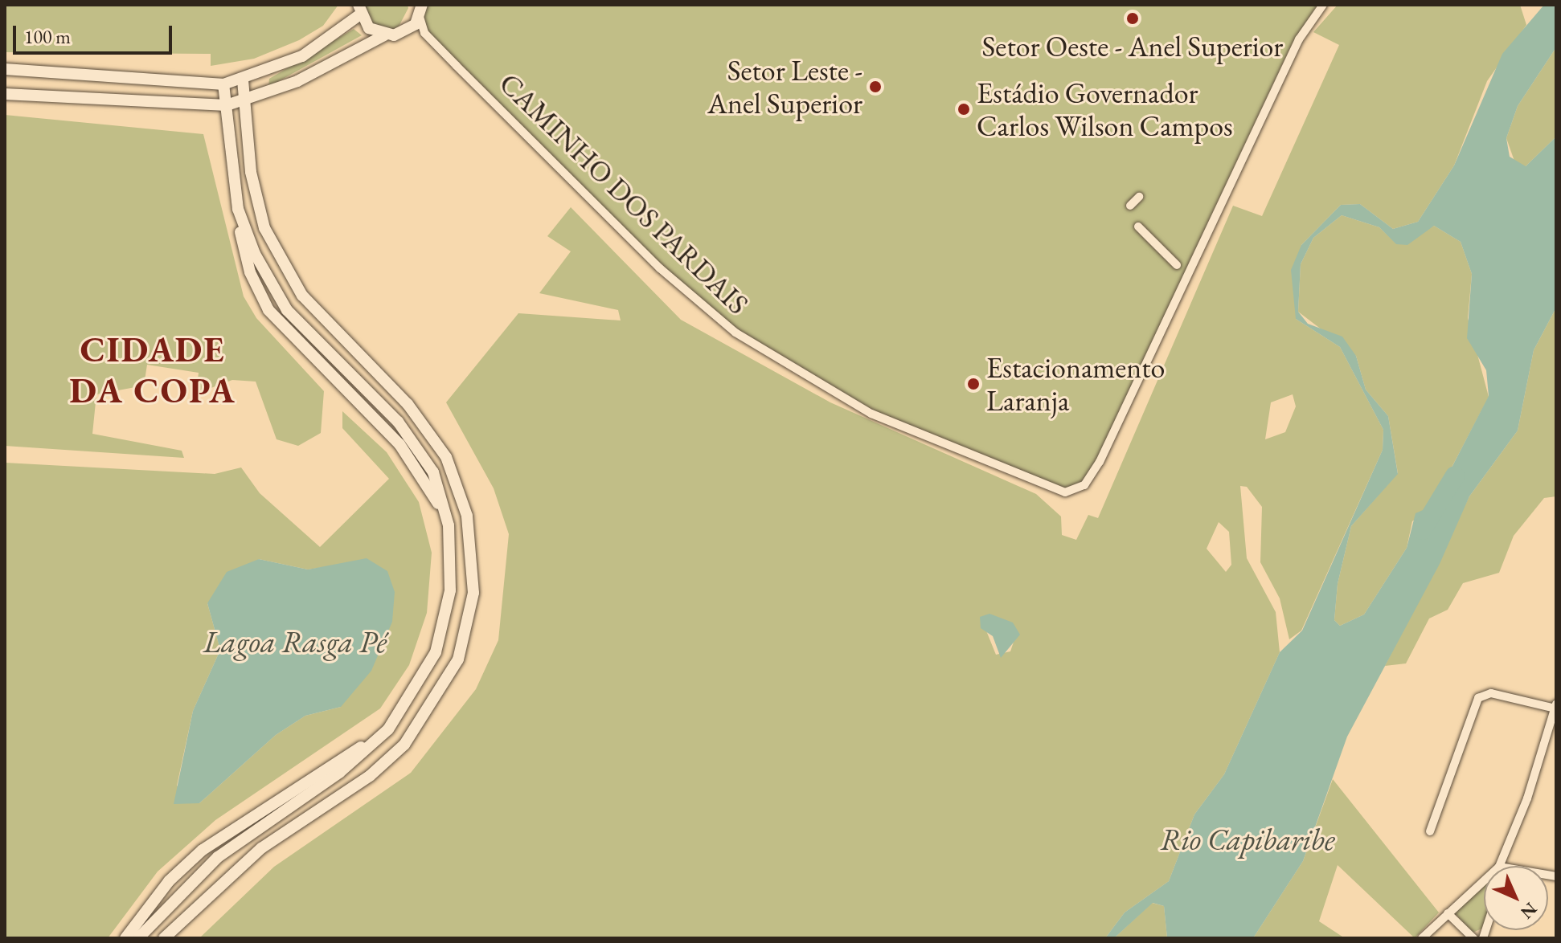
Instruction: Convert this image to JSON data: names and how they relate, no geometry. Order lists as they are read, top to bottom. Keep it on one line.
{"streets":{"street":["CAMINHO DOS PARDAIS"]},"districts":["CIDADE DA COPA"],"water":["Lagoa Rasga Pé","Rio Capibaribe"],"places":["Setor Oeste - Anel Superior","Setor Leste - Anel Superior","Estádio Governador Carlos Wilson Campos","Estacionamento Laranja"],"scale_bar":"100 m","north":"bottom right"}
